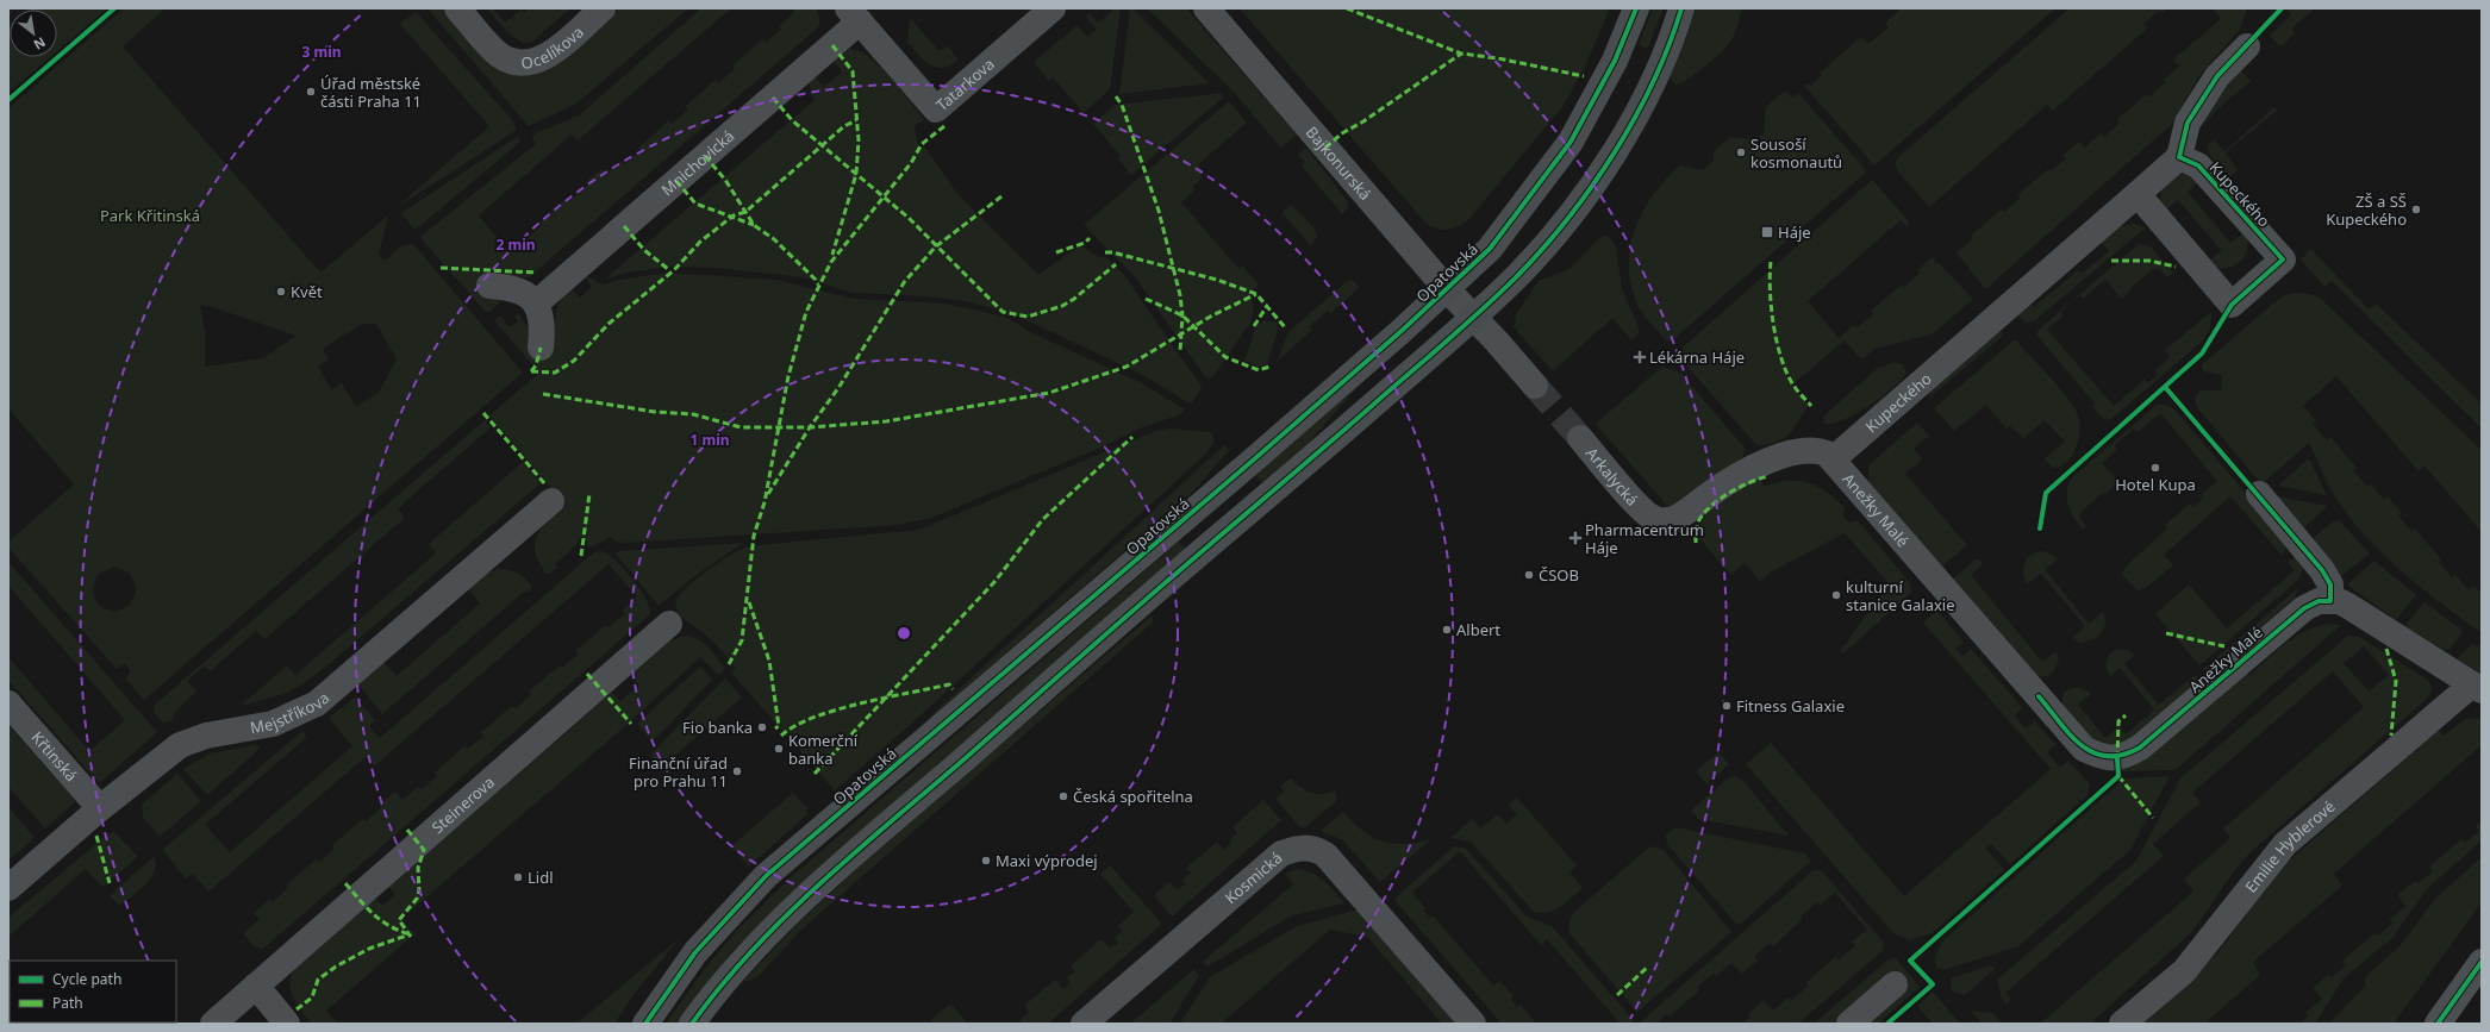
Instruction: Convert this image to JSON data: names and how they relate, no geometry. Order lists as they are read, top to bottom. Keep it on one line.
{"streets":{"main road":["Opatovská"],"street":["Ocelíkova","Tatarkova","Mnichovická","Bajkonurská","Kupeckého","Arkalycká","Anežky Malé","Mejstříkova","Křtinská","Steinerova","Emilie Hyblerové","Kosmická"]},"crossings":[["Tatarkova","Mnichovická"],["Bajkonurská","Opatovská"],["Kupeckého","Anežky Malé"],["Arkalycká","Anežky Malé"],["Mejstříkova","Křtinská"]],"parks":["Park Křitinská"],"places":{"other":["Úřad městské části Praha 11","Sousoší kosmonautů","ZŠ a SŠ Kupeckého","Květ","Hotel Kupa","ČSOB","kulturní stanice Galaxie","Albert","Fitness Galaxie","Fio banka","Komerční banka","Finanční úřad pro Prahu 11","Česká spořitelna","Maxi výprodej","Lidl"],"transit":["Háje"],"health":["Lékárna Háje","Pharmacentrum Háje"]},"legend":["Cycle path","Path"],"north":"bottom right","rings":["3 min","2 min","1 min"]}
